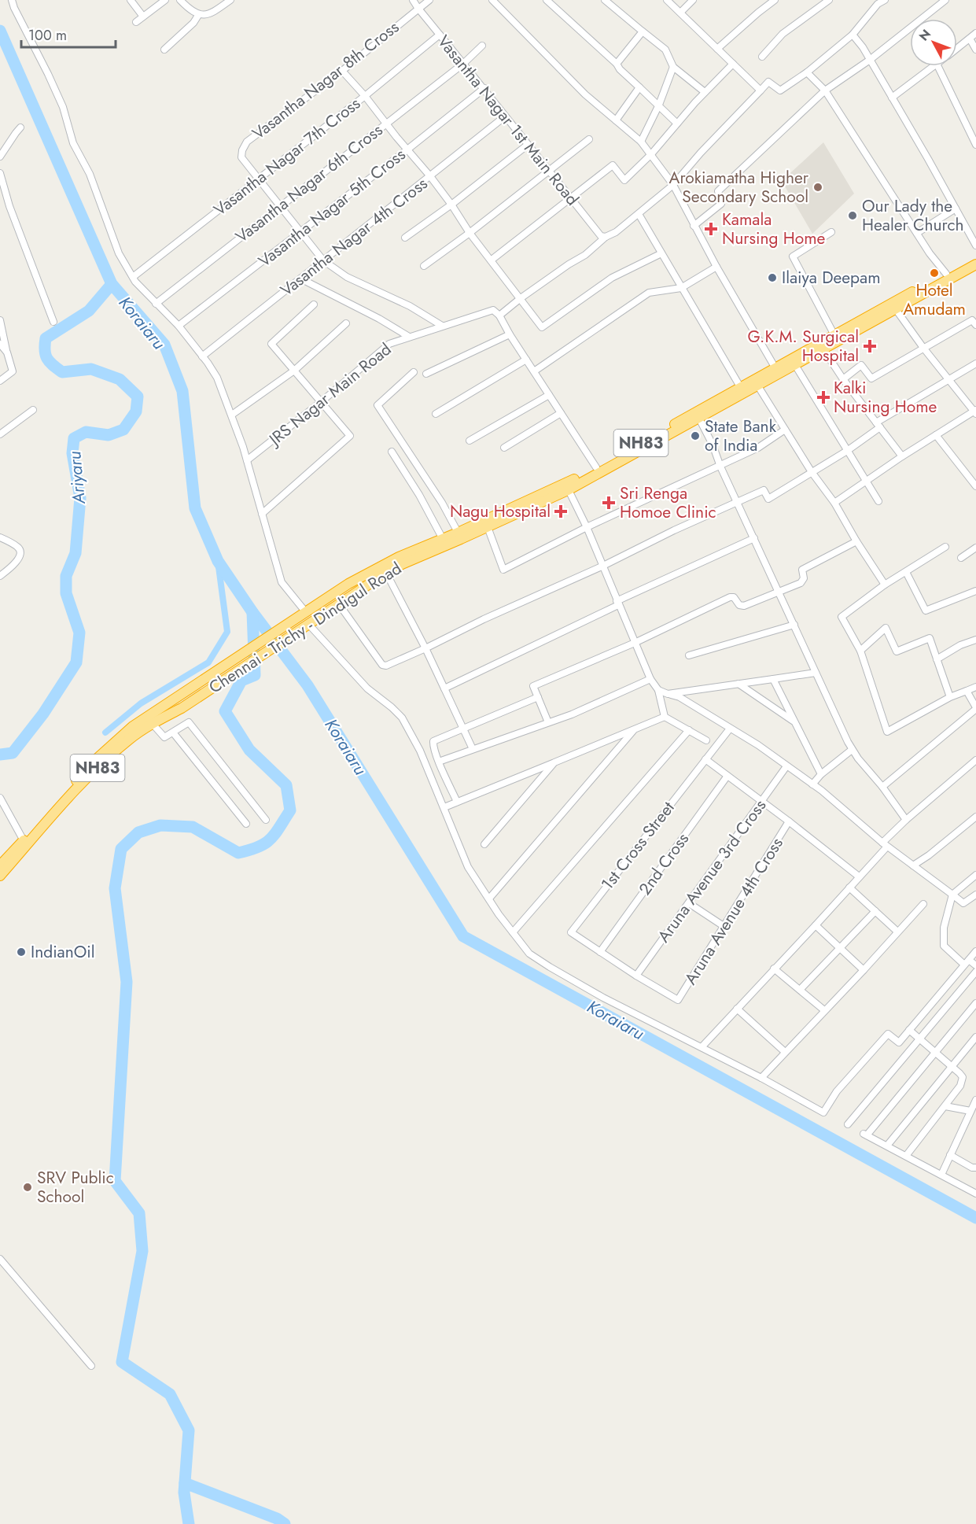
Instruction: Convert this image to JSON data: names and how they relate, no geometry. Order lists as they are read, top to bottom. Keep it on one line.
{"streets":{"highway":["NH83","Chennai - Trichy - Dindigul Road"],"street":["Vasantha Nagar 8th Cross","Vasantha Nagar 1st Main Road","Vasantha Nagar 7th Cross","Vasantha Nagar 6th Cross","Vasantha Nagar 5th Cross","Vasantha Nagar 4th Cross","JRS Nagar Main Road","1st Cross Street","2nd Cross","Aruna Avenue 3rd Cross","Aruna Avenue 4th Cross"]},"crossings":[["Vasantha Nagar 8th Cross","Vasantha Nagar 1st Main Road"],["Vasantha Nagar 8th Cross","Vasantha Nagar 7th Cross"],["Vasantha Nagar 1st Main Road","Vasantha Nagar 7th Cross"],["Vasantha Nagar 1st Main Road","Vasantha Nagar 6th Cross"],["Vasantha Nagar 1st Main Road","Vasantha Nagar 5th Cross"],["Vasantha Nagar 1st Main Road","Vasantha Nagar 4th Cross"],["1st Cross Street","2nd Cross"],["Aruna Avenue 3rd Cross","Aruna Avenue 4th Cross"]],"water":["Koraiaru","Ariyaru"],"places":{"other":["Arokiamatha Higher Secondary School","Our Lady the Healer Church","Hotel Amudam","Ilaiya Deepam","State Bank of India","IndianOil","SRV Public School"],"health":["Kamala Nursing Home","G.K.M. Surgical Hospital","Kalki Nursing Home","Sri Renga Homoe Clinic","Nagu Hospital"]},"scale_bar":"100 m","north":"top left"}
